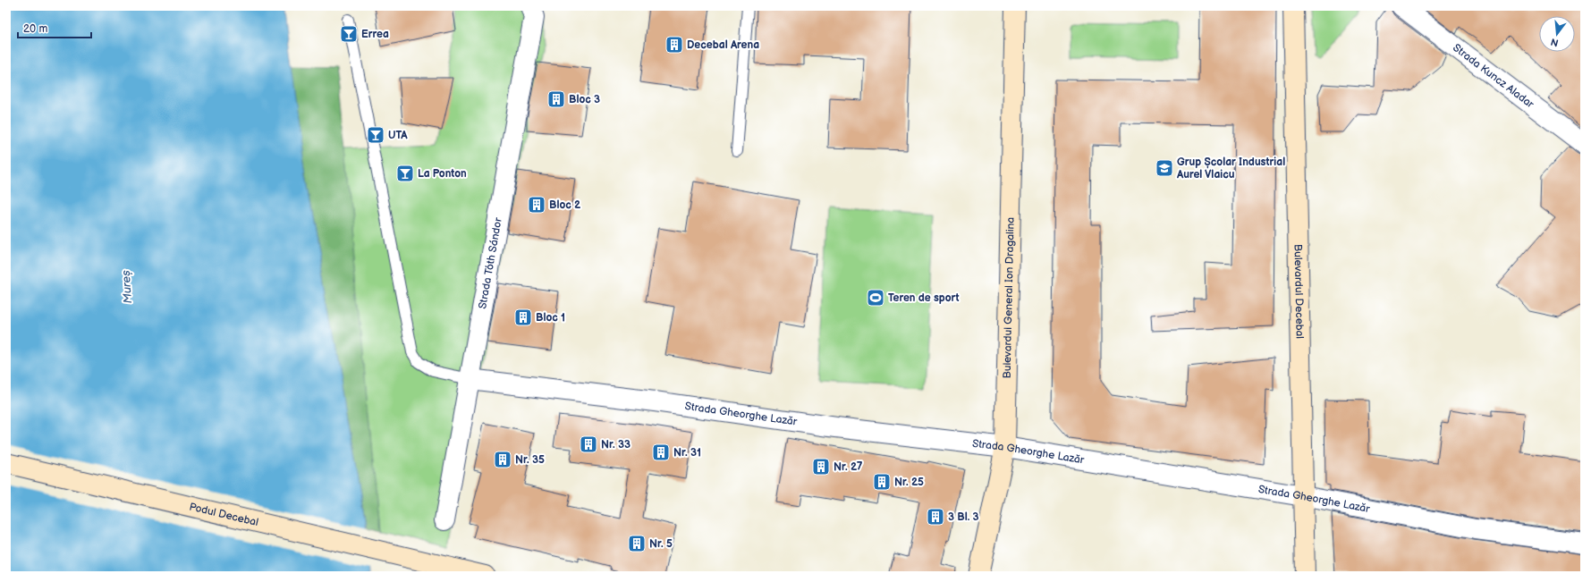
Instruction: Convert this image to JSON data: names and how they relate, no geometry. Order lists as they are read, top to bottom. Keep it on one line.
{"streets":{"main road":["Bulevardul Decebal","Bulevardul General Ion Dragalina","Podul Decebal"],"street":["Strada Kuncz Aladar","Strada Tóth Sándor","Strada Gheorghe Lazăr"]},"crossings":[["Strada Tóth Sándor","Strada Gheorghe Lazăr"],["Bulevardul Decebal","Strada Gheorghe Lazăr"],["Bulevardul General Ion Dragalina","Strada Gheorghe Lazăr"]],"water":["Mureș"],"places":{"bar":["Errea","UTA","La Ponton"],"building":["Decebal Arena","Bloc 3","Bloc 2","Bloc 1","Nr. 33","Nr. 31","Nr. 35","Nr. 27","Nr. 25","3 Bl. 3","Nr. 5"],"school or university":["Grup Școlar Industrial Aurel Vlaicu"],"sports":["Teren de sport"]},"scale_bar":"20 m","north":"bottom"}
